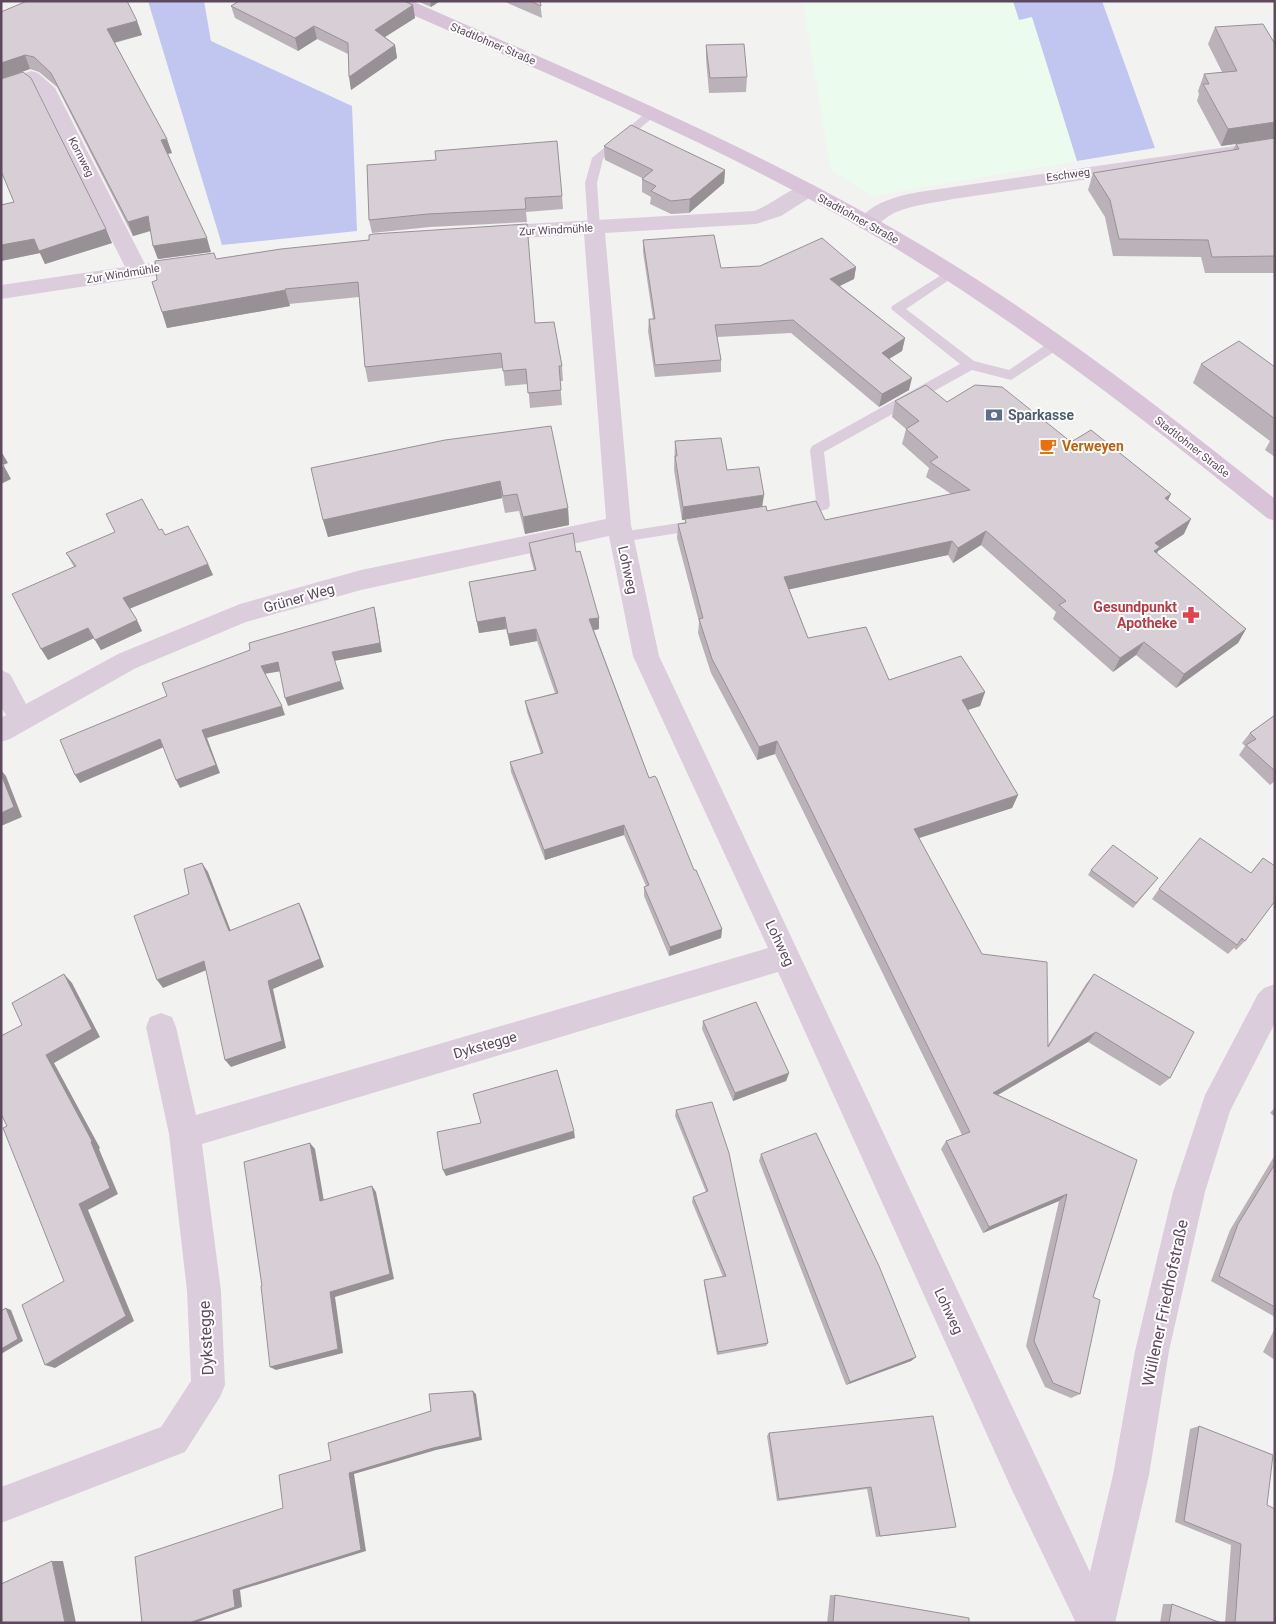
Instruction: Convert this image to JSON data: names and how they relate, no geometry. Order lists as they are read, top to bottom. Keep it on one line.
{"streets":{"main road":["Stadtlohner Straße"],"street":["Kornweg","Eschweg","Zur Windmühle","Lohweg","Grüner Weg","Dykstegge","Wüllener Friedhofstraße"]},"crossings":[["Stadtlohner Straße","Eschweg"],["Stadtlohner Straße","Zur Windmühle"],["Kornweg","Zur Windmühle"],["Zur Windmühle","Lohweg"],["Lohweg","Grüner Weg"],["Lohweg","Dykstegge"],["Lohweg","Wüllener Friedhofstraße"]],"places":{"bank":["Sparkasse"],"cafe":["Verweyen"],"pharmacy":["Gesundpunkt Apotheke"]}}
